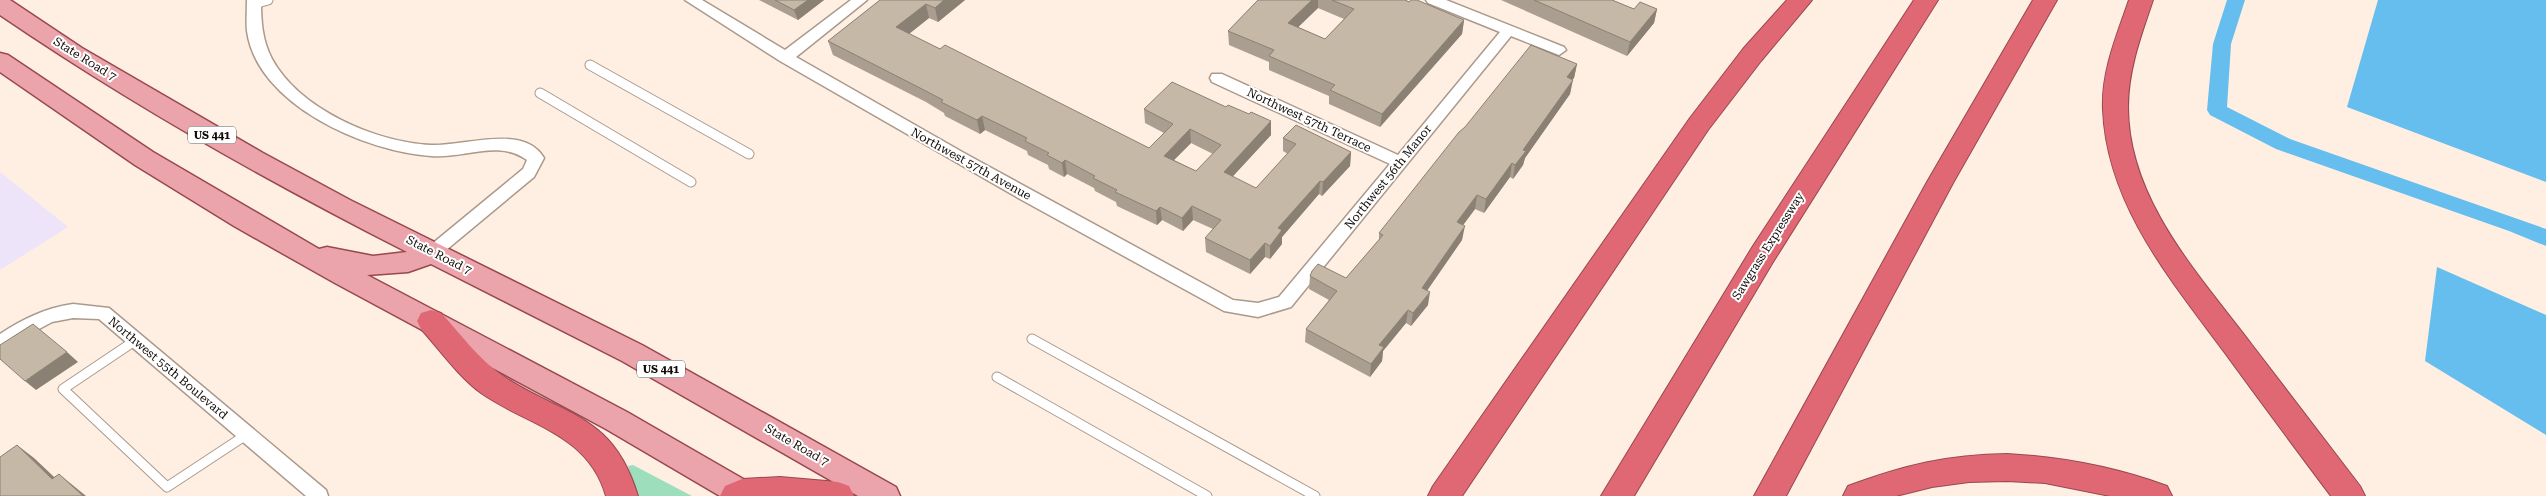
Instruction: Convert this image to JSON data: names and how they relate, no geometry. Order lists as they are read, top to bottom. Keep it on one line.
{"streets":{"highway":["Sawgrass Expressway"],"main road":["State Road 7","US 441"],"street":["Northwest 57th Terrace","Northwest 57th Avenue","Northwest 56th Manor","Northwest 55th Boulevard"]},"crossings":[["Northwest 57th Terrace","Northwest 56th Manor"],["Northwest 57th Avenue","Northwest 56th Manor"]]}
